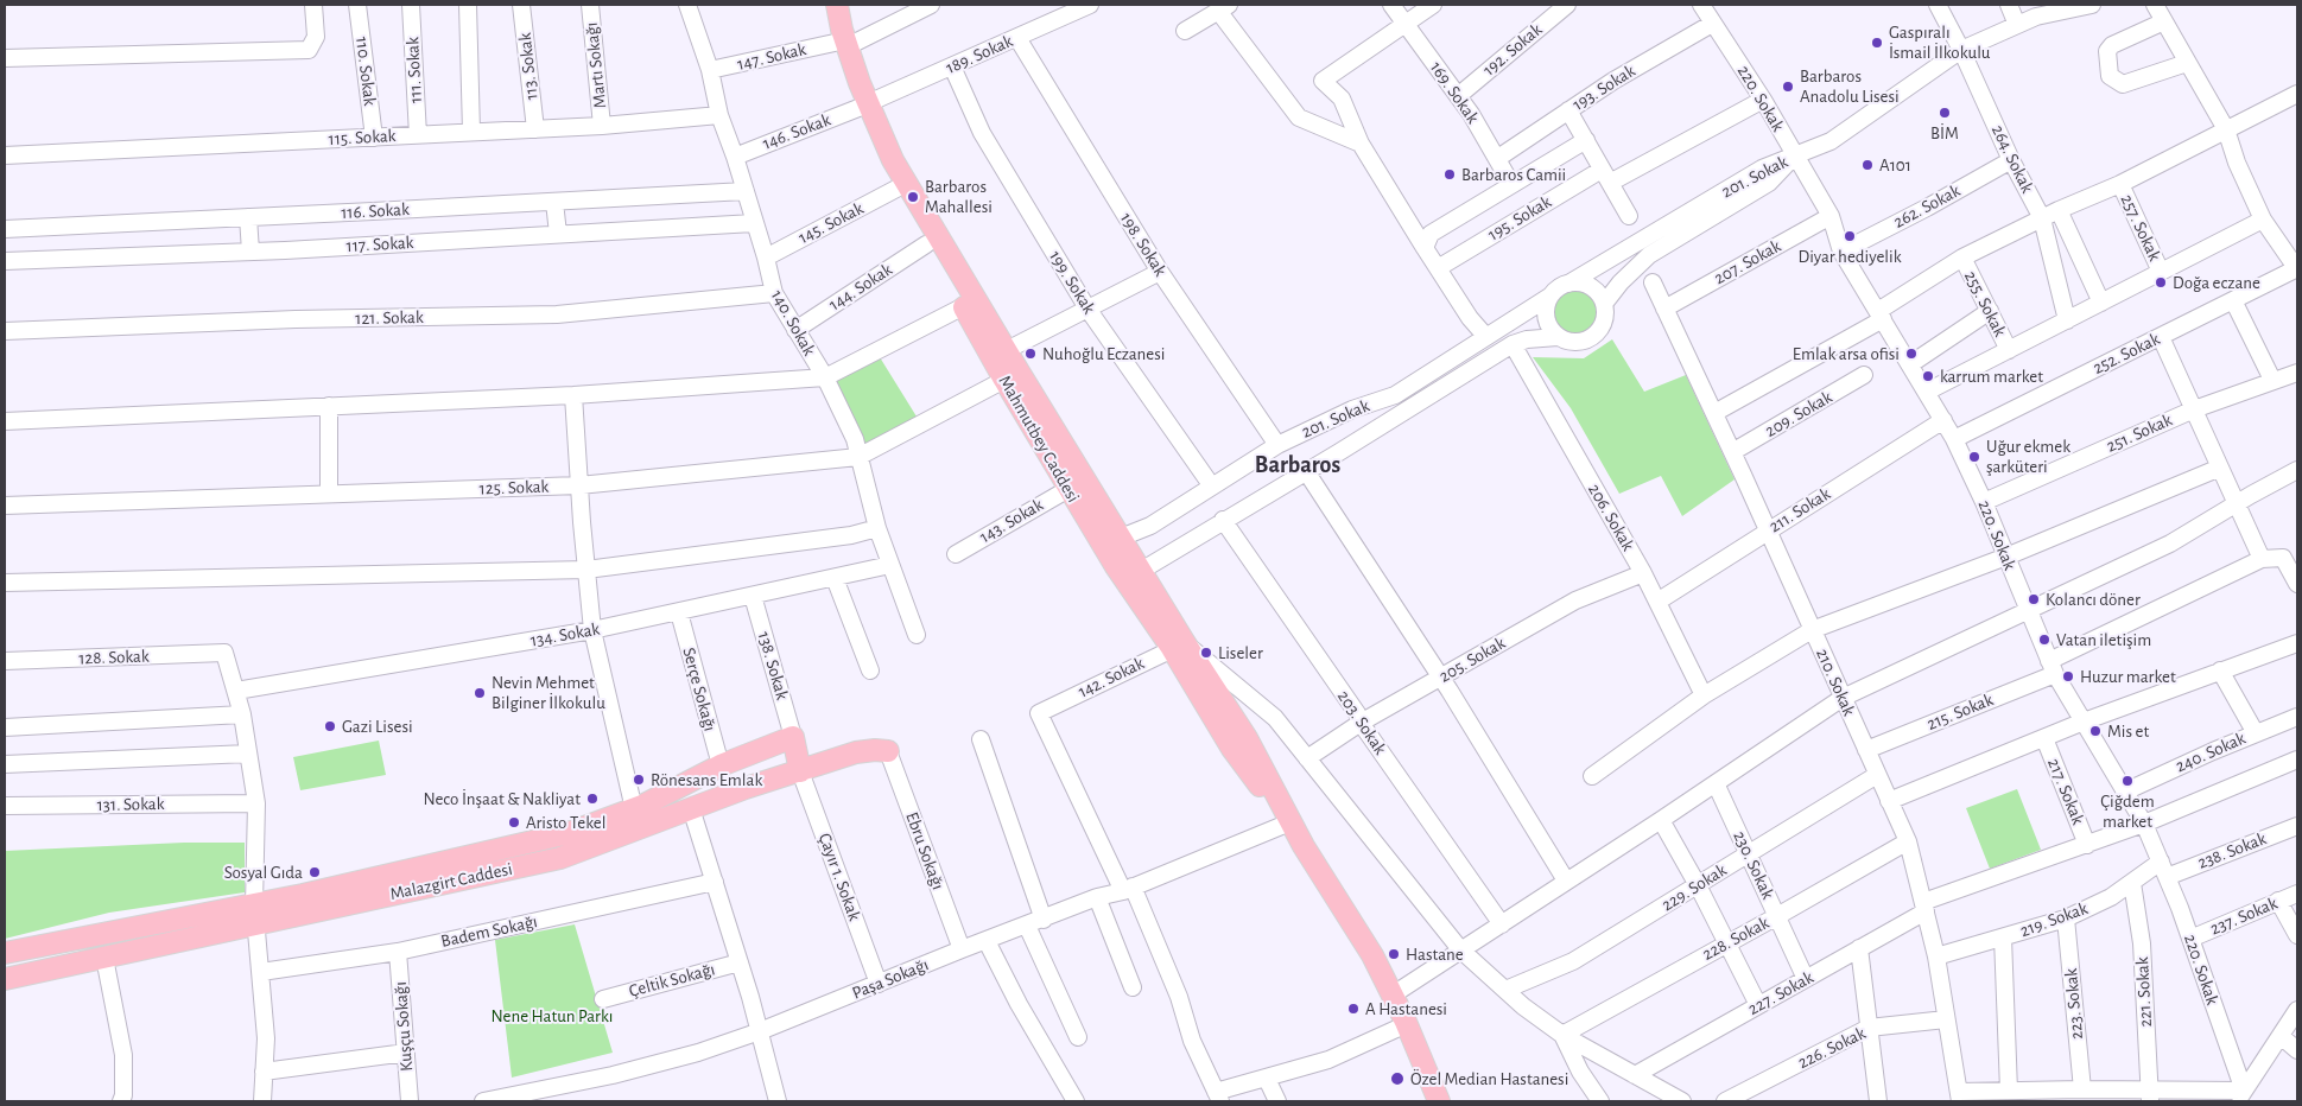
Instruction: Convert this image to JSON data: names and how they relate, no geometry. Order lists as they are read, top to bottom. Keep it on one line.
{"streets":{"main road":["Mahmutbey Caddesi","Malazgirt Caddesi"],"street":["192. Sokak","189. Sokak","147. Sokak","Martı Sokağı","113. Sokak","111. Sokak","110. Sokak","193. Sokak","169. Sokak","220. Sokak","146. Sokak","115. Sokak","264. Sokak","201. Sokak","262. Sokak","116. Sokak","195. Sokak","145. Sokak","257. Sokak","117. Sokak","198. Sokak","207. Sokak","199. Sokak","144. Sokak","255. Sokak","121. Sokak","140. Sokak","252. Sokak","209. Sokak","251. Sokak","125. Sokak","211. Sokak","206. Sokak","143. Sokak","134. Sokak","128. Sokak","205. Sokak","138. Sokak","142. Sokak","210. Sokak","Serçe Sokağı","215. Sokak","203. Sokak","240. Sokak","217. Sokak","131. Sokak","Ebru Sokağı","238. Sokak","230. Sokak","Çayır 1. Sokak","229. Sokak","237. Sokak","219. Sokak","Badem Sokağı","228. Sokak","Paşa Sokağı","Çeltik Sokağı","221. Sokak","227. Sokak","223. Sokak","Kuşçu Sokağı","226. Sokak"]},"crossings":[["192. Sokak","169. Sokak"],["189. Sokak","146. Sokak"],["189. Sokak","198. Sokak"],["189. Sokak","199. Sokak"],["189. Sokak","Mahmutbey Caddesi"],["147. Sokak","140. Sokak"],["147. Sokak","Mahmutbey Caddesi"],["Martı Sokağı","115. Sokak"],["113. Sokak","115. Sokak"],["111. Sokak","115. Sokak"],["110. Sokak","115. Sokak"],["193. Sokak","169. Sokak"],["193. Sokak","220. Sokak"],["220. Sokak","201. Sokak"],["220. Sokak","262. Sokak"],["220. Sokak","195. Sokak"],["220. Sokak","207. Sokak"],["220. Sokak","252. Sokak"],["220. Sokak","251. Sokak"],["220. Sokak","211. Sokak"],["220. Sokak","215. Sokak"],["220. Sokak","240. Sokak"],["220. Sokak","238. Sokak"],["220. Sokak","237. Sokak"],["220. Sokak","219. Sokak"],["220. Sokak","227. Sokak"],["146. Sokak","140. Sokak"],["146. Sokak","Mahmutbey Caddesi"],["115. Sokak","140. Sokak"],["264. Sokak","262. Sokak"],["201. Sokak","198. Sokak"],["201. Sokak","199. Sokak"],["201. Sokak","Mahmutbey Caddesi"],["201. Sokak","206. Sokak"],["201. Sokak","203. Sokak"],["116. Sokak","140. Sokak"],["145. Sokak","140. Sokak"],["145. Sokak","Mahmutbey Caddesi"],["117. Sokak","140. Sokak"],["207. Sokak","210. Sokak"],["144. Sokak","140. Sokak"],["144. Sokak","Mahmutbey Caddesi"],["121. Sokak","140. Sokak"],["140. Sokak","125. Sokak"],["140. Sokak","134. Sokak"],["209. Sokak","210. Sokak"],["Mahmutbey Caddesi","125. Sokak"],["Mahmutbey Caddesi","143. Sokak"],["Mahmutbey Caddesi","142. Sokak"],["Mahmutbey Caddesi","Paşa Sokağı"],["211. Sokak","206. Sokak"],["211. Sokak","210. Sokak"],["206. Sokak","205. Sokak"],["134. Sokak","128. Sokak"],["134. Sokak","138. Sokak"],["134. Sokak","Serçe Sokağı"],["205. Sokak","203. Sokak"],["138. Sokak","Malazgirt Caddesi"],["142. Sokak","Paşa Sokağı"],["210. Sokak","215. Sokak"],["210. Sokak","229. Sokak"],["210. Sokak","219. Sokak"],["210. Sokak","228. Sokak"],["210. Sokak","227. Sokak"],["210. Sokak","226. Sokak"],["Serçe Sokağı","Malazgirt Caddesi"],["217. Sokak","227. Sokak"],["Ebru Sokağı","Malazgirt Caddesi"],["Ebru Sokağı","Paşa Sokağı"],["238. Sokak","219. Sokak"],["230. Sokak","229. Sokak"],["230. Sokak","228. Sokak"],["230. Sokak","227. Sokak"],["Çayır 1. Sokak","Malazgirt Caddesi"],["Çayır 1. Sokak","Paşa Sokağı"],["219. Sokak","221. Sokak"],["219. Sokak","223. Sokak"],["Badem Sokağı","Kuşçu Sokağı"]],"districts":["Barbaros"],"parks":["Nene Hatun Parkı"],"places":["Gaspıralı İsmail İlkokulu","Barbaros Anadolu Lisesi","BİM","A101","Barbaros Camii","Barbaros Mahallesi","Diyar hediyelik","Doğa eczane","Nuhoğlu Eczanesi","Emlak arsa ofisi","karrum market","Uğur ekmek şarküteri","Kolancı döner","Vatan iletişim","Liseler","Huzur market","Nevin Mehmet Bilginer İlkokulu","Gazi Lisesi","Mis et","Rönesans Emlak","Çiğdem market","Neco İnşaat & Nakliyat","Aristo Tekel","Sosyal Gıda","Hastane","A Hastanesi","Özel Median Hastanesi"]}
